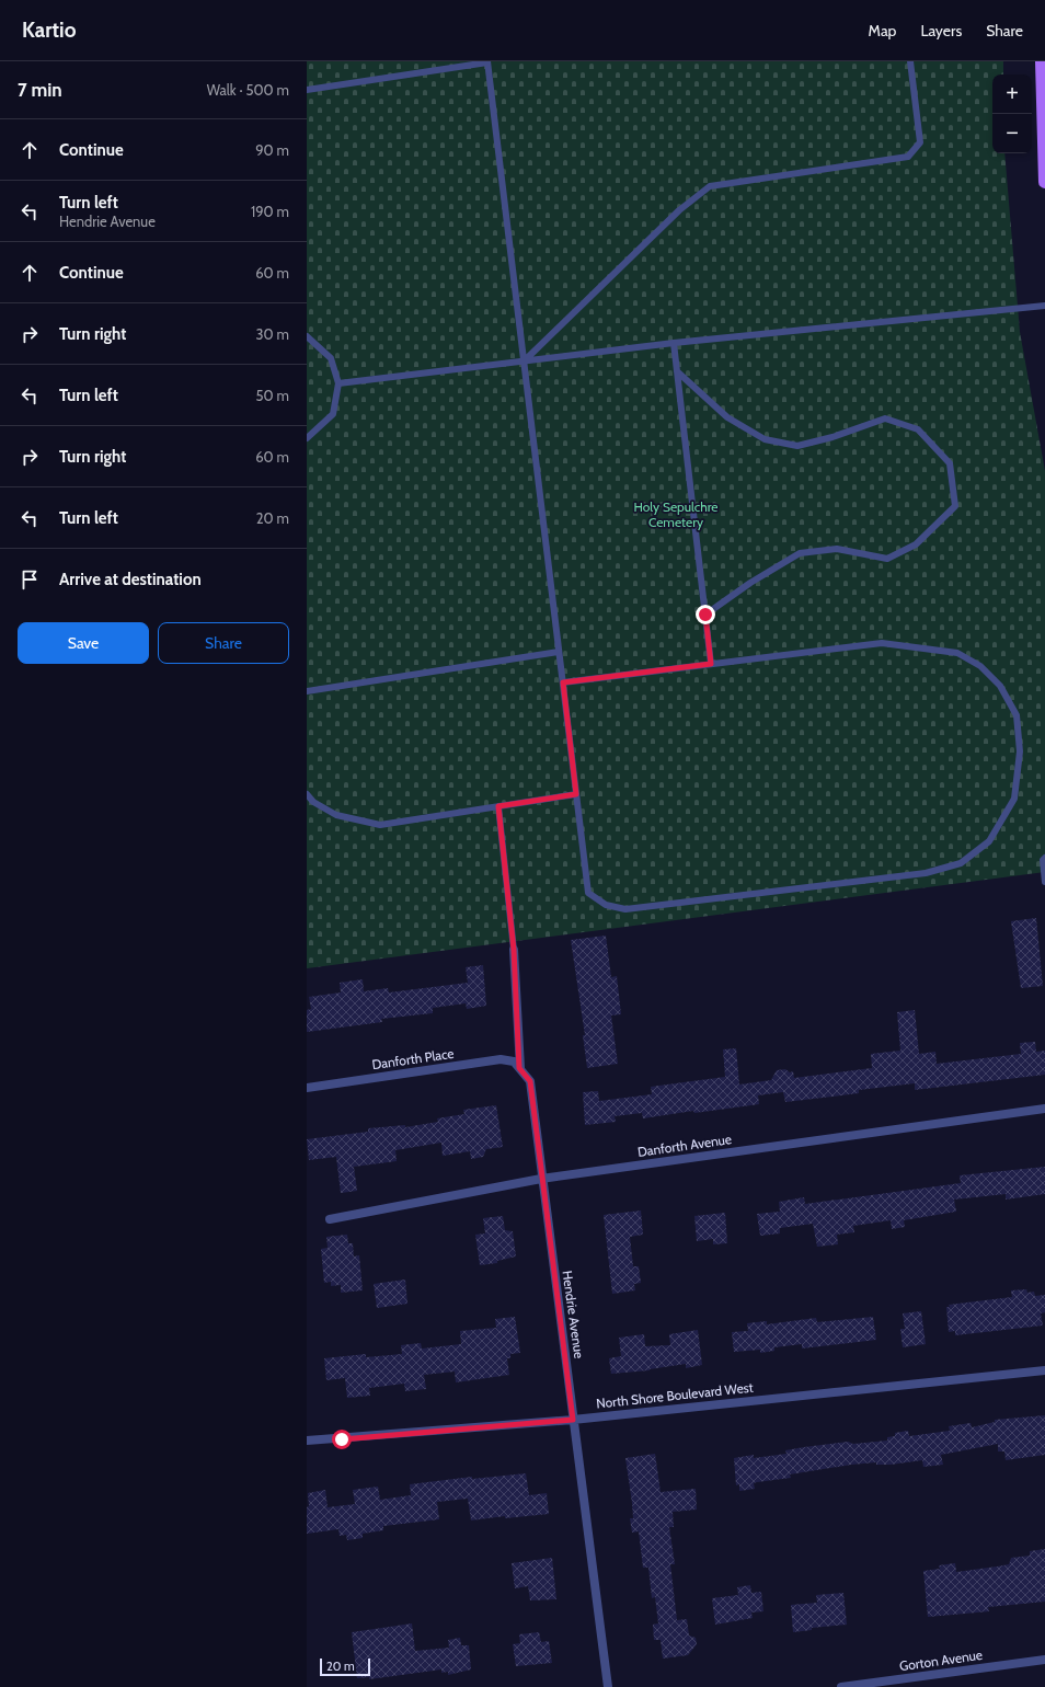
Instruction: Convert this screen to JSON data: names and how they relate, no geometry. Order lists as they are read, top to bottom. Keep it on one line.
{"streets":{"street":["Danforth Place","Danforth Avenue","Hendrie Avenue","North Shore Boulevard West","Gorton Avenue"]},"crossings":[["Danforth Place","Hendrie Avenue"],["Danforth Avenue","Hendrie Avenue"],["Hendrie Avenue","North Shore Boulevard West"]],"parks":["Holy Sepulchre Cemetery"],"scale_bar":"20 m","page":{"header":"Kartio","nav":["Map","Layers","Share"],"heading":["7 min","Walk · 500 m"],"map_buttons":["+","−"],"list":[["Continue","90 m"],["Turn left","Hendrie Avenue","190 m"],["Continue","60 m"],["Turn right","30 m"],["Turn left","50 m"],["Turn right","60 m"],["Turn left","20 m"],"Arrive at destination"],"buttons":["Save","Share"],"scale":"20 m"}}
